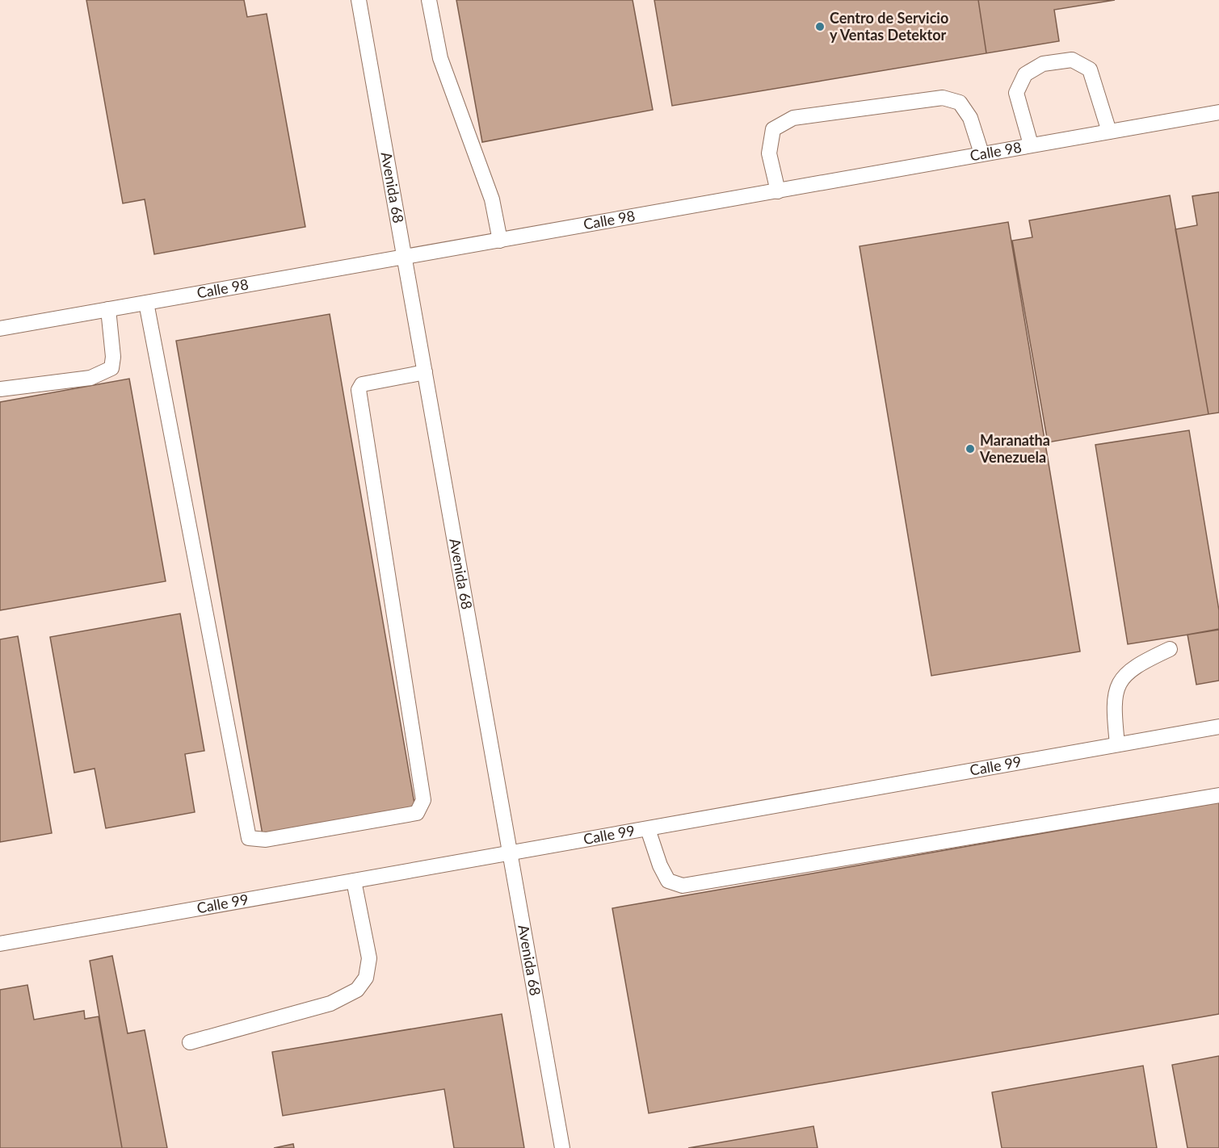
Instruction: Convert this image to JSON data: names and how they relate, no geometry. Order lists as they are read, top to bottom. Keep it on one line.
{"streets":{"lane":["Calle 98","Avenida 68","Calle 99"]},"crossings":[["Calle 98","Avenida 68"],["Avenida 68","Calle 99"]],"places":["Centro de Servicio y Ventas Detektor","Maranatha Venezuela"]}
